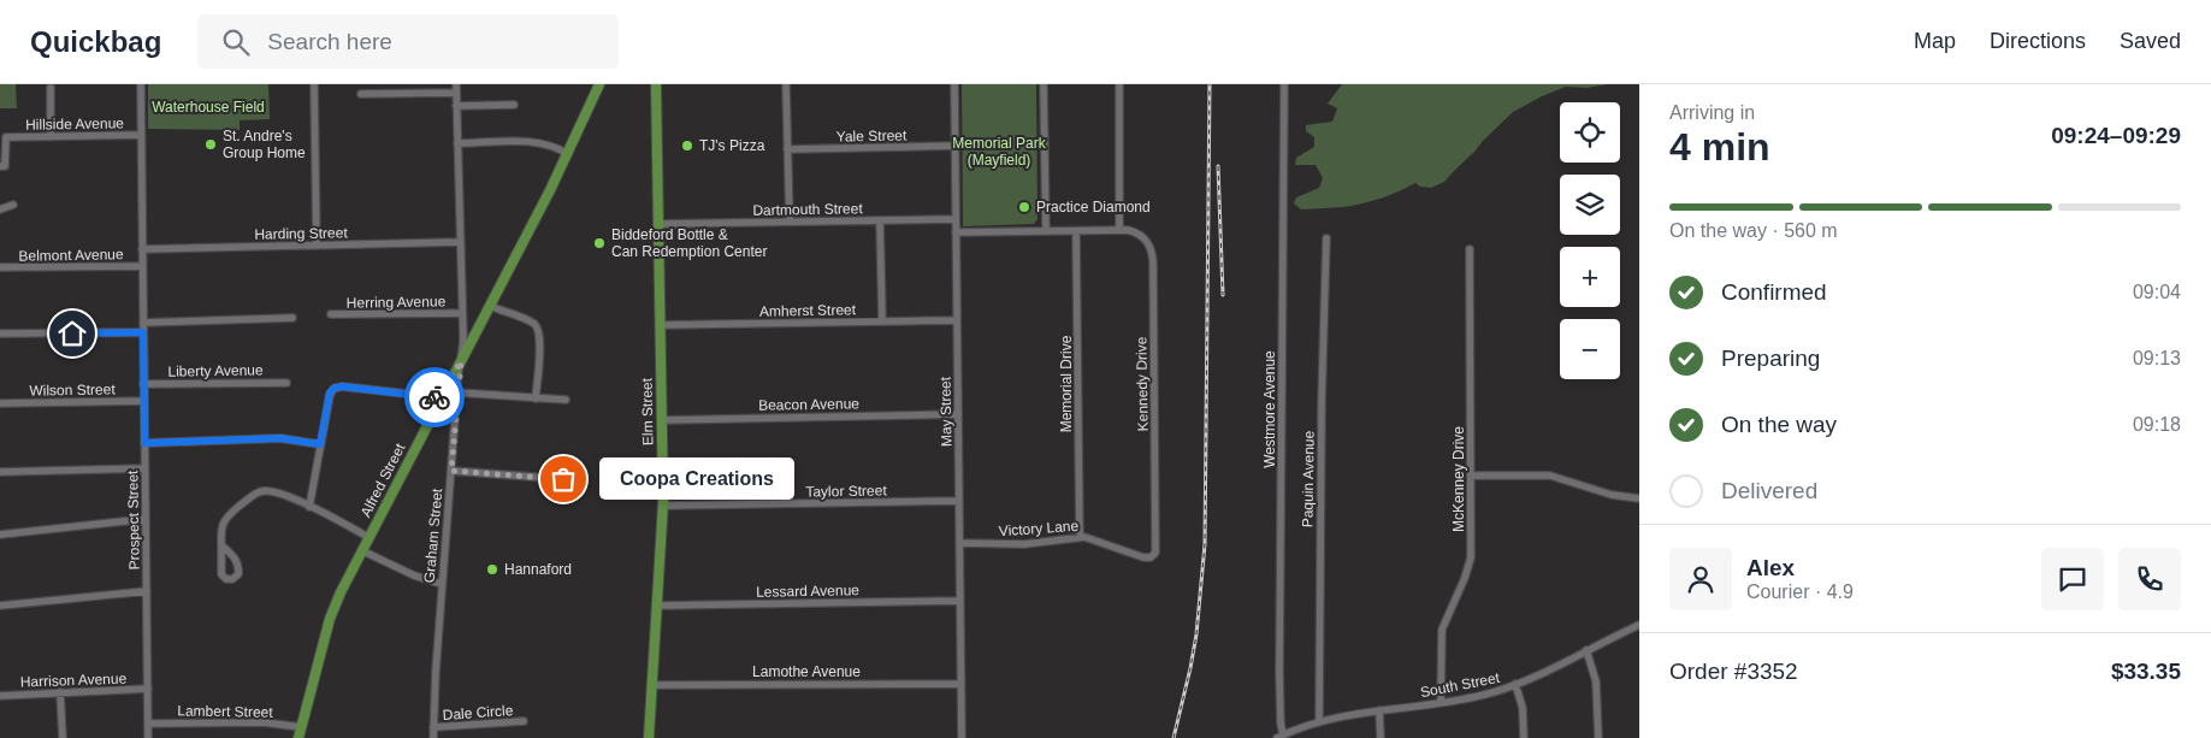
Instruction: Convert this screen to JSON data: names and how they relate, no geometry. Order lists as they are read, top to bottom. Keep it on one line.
{"streets":{"main road":["Elm Street","Alfred Street"],"street":["Hillside Avenue","Yale Street","Dartmouth Street","Harding Street","Belmont Avenue","Herring Avenue","Amherst Street","Liberty Avenue","Memorial Drive","Kennedy Drive","Wilson Street","Beacon Avenue","Westmore Avenue","May Street","Paquin Avenue","McKenney Drive","Taylor Street","Prospect Street","Victory Lane","Graham Street","Lessard Avenue","Lamothe Avenue","Harrison Avenue","South Street","Lambert Street","Dale Circle"]},"crossings":[["Hillside Avenue","Prospect Street"],["Yale Street","May Street"],["Dartmouth Street","Elm Street"],["Dartmouth Street","May Street"],["Harding Street","Prospect Street"],["Harding Street","Graham Street"],["Belmont Avenue","Prospect Street"],["Herring Avenue","Graham Street"],["Amherst Street","Elm Street"],["Amherst Street","May Street"],["Liberty Avenue","Prospect Street"],["Memorial Drive","Victory Lane"],["Kennedy Drive","Victory Lane"],["Wilson Street","Prospect Street"],["Beacon Avenue","Elm Street"],["Beacon Avenue","May Street"],["Westmore Avenue","South Street"],["Elm Street","Taylor Street"],["Elm Street","Lessard Avenue"],["Elm Street","Lamothe Avenue"],["May Street","Taylor Street"],["May Street","Victory Lane"],["May Street","Lessard Avenue"],["May Street","Lamothe Avenue"],["Paquin Avenue","South Street"],["McKenney Drive","South Street"],["Alfred Street","Graham Street"],["Alfred Street","Lambert Street"],["Prospect Street","Harrison Avenue"],["Prospect Street","Lambert Street"],["Graham Street","Dale Circle"]],"parks":["Waterhouse Field","Memorial Park (Mayfield)"],"places":["St. Andre's Group Home","TJ's Pizza","Practice Diamond","Biddeford Bottle & Can Redemption Center","Coopa Creations","Hannaford"],"page":{"header":"Quickbag","search":"Search here","nav":["Map","Directions","Saved"],"heading":["4 min","Arriving in","09:24–09:29"],"panel":["Alex","Courier · 4.9","Order #3352","$33.35"],"map_buttons":["+","−"],"bar":"On the way · 560 m","list":[["Confirmed","09:04"],["Preparing","09:13"],["On the way","09:18"],"Delivered"],"bubble":"Coopa Creations"}}
